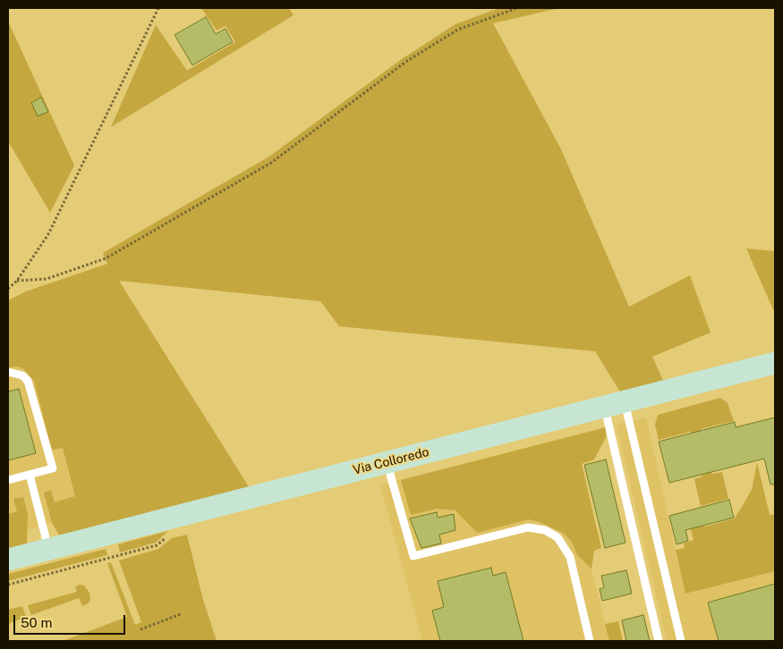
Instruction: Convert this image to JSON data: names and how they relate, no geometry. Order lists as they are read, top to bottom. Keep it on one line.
{"streets":{"main road":["Via Colloredo"]},"scale_bar":"50 m"}
